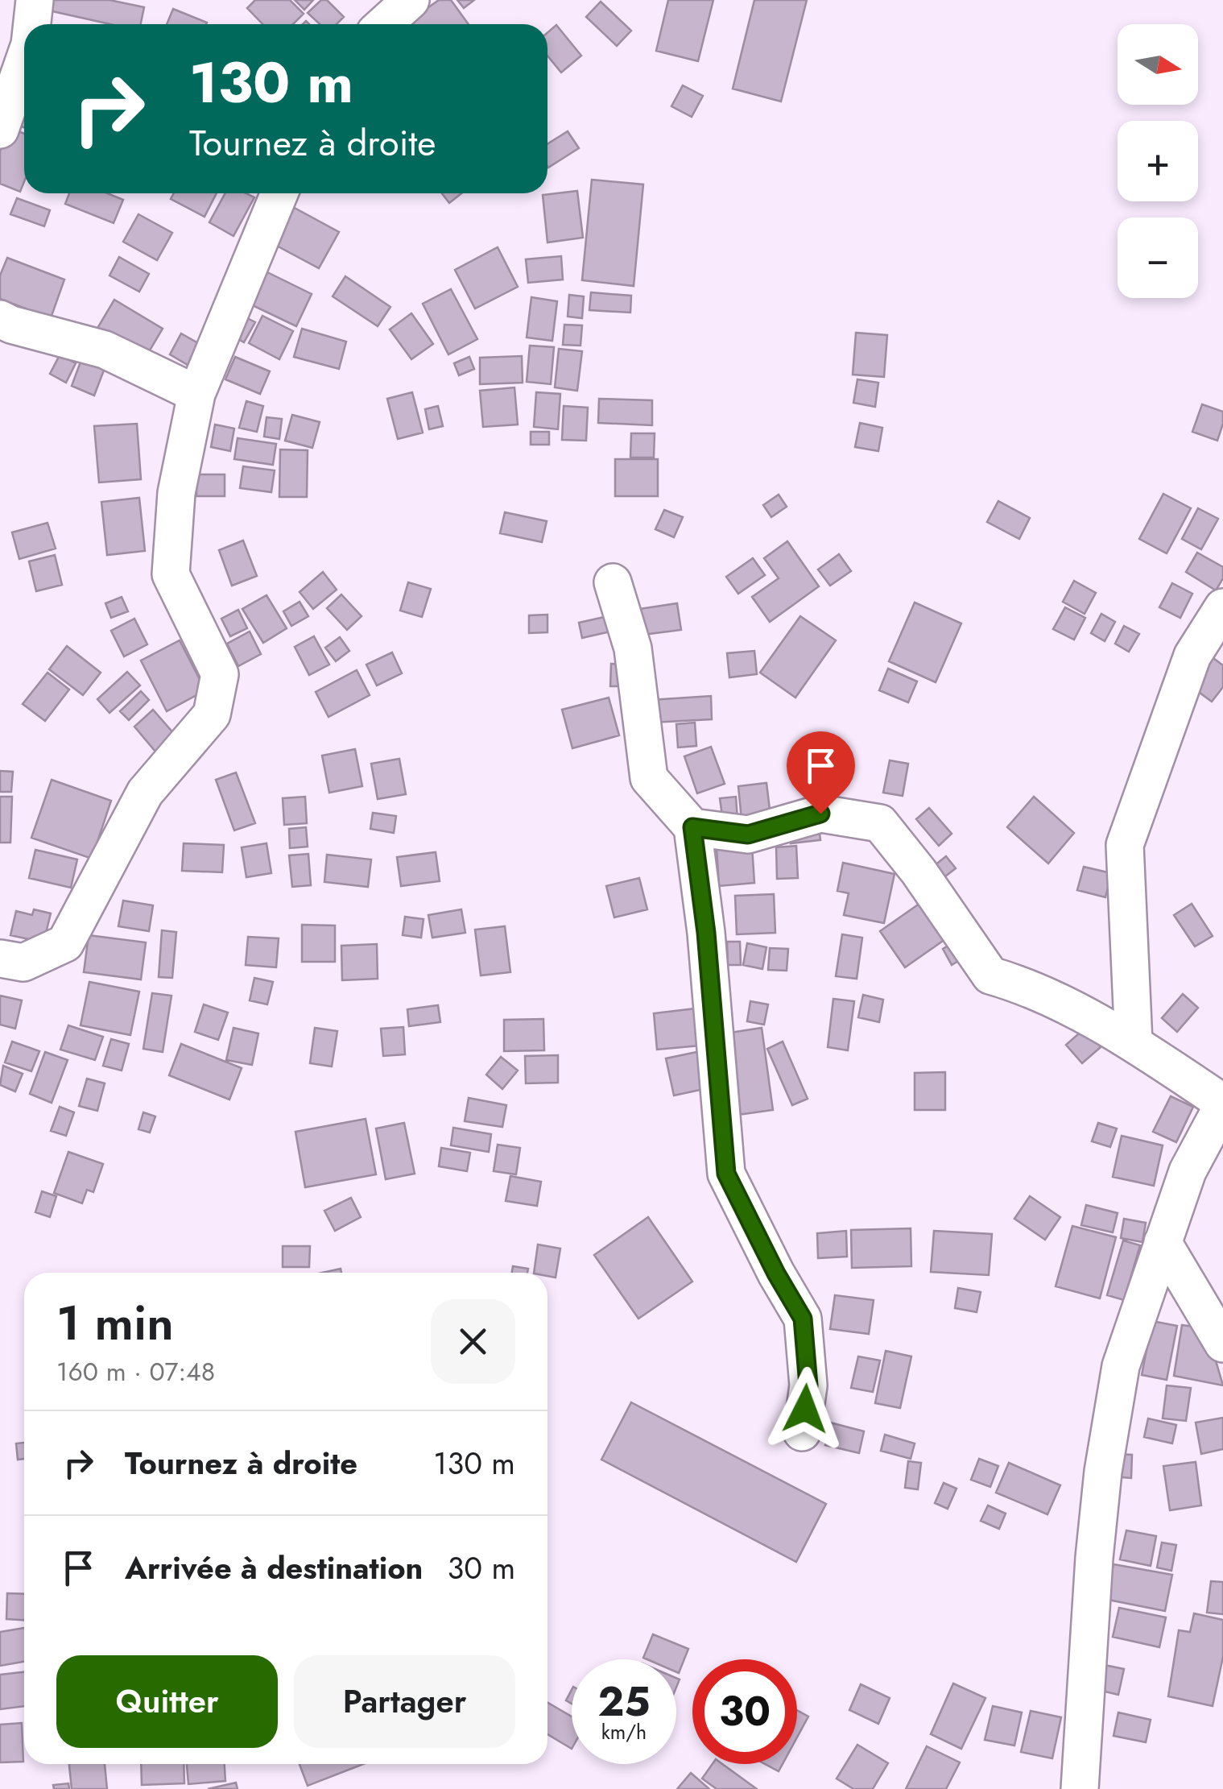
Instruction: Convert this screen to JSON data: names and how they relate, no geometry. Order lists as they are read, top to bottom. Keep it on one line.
{"north":"right","page":{"map_buttons":["+","−"],"turn":["130 m","Tournez à droite"],"heading":["1 min","160 m · 07:48"],"list":[{"name":"Tournez à droite","value":"130 m"},{"name":"Arrivée à destination","value":"30 m"}],"buttons":["Quitter","Partager"],"speed":"25 km/h","limit":"30"}}
